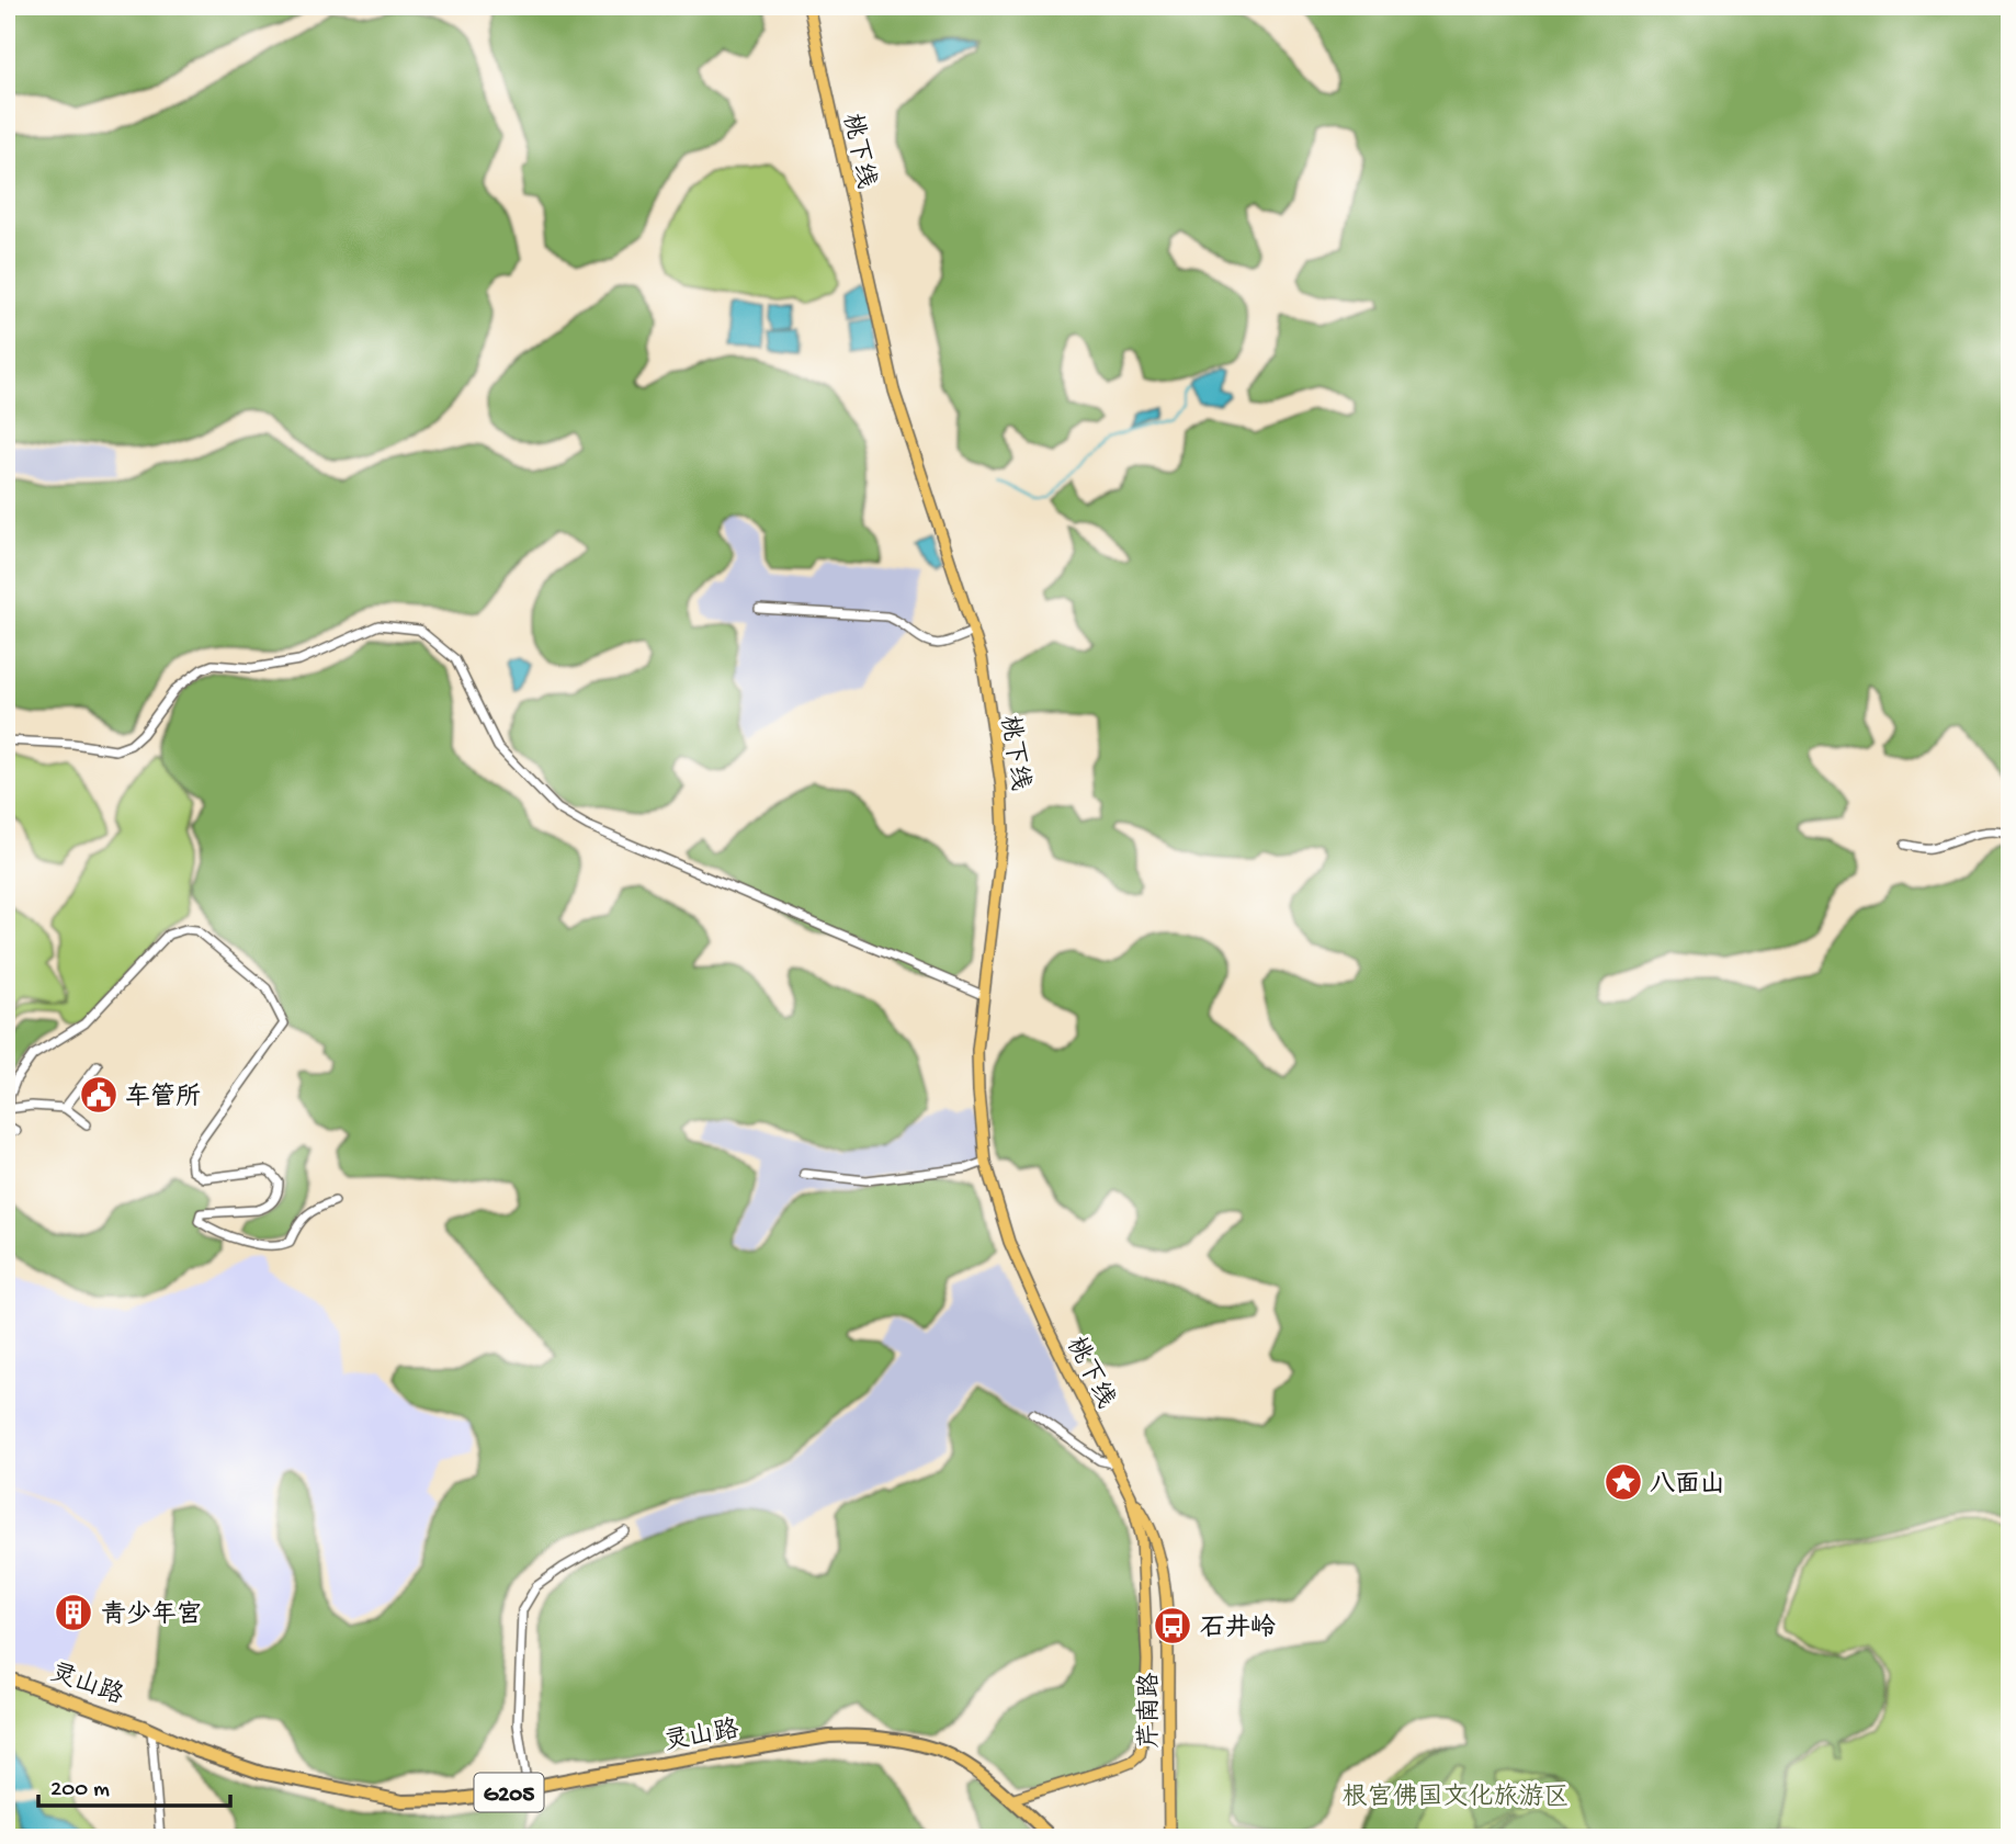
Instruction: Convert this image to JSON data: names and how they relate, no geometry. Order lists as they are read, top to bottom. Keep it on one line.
{"streets":{"highway":["灵山路","G205"],"main road":["桃下线","芹南路"]},"crossings":[["桃下线","芹南路"],["灵山路","G205"]],"parks":["根宫佛国文化旅游区"],"places":{"public building":["车管所"],"place":["八面山"],"building":["青少年宫"],"bus stop":["石井岭"]},"scale_bar":"200 m"}
